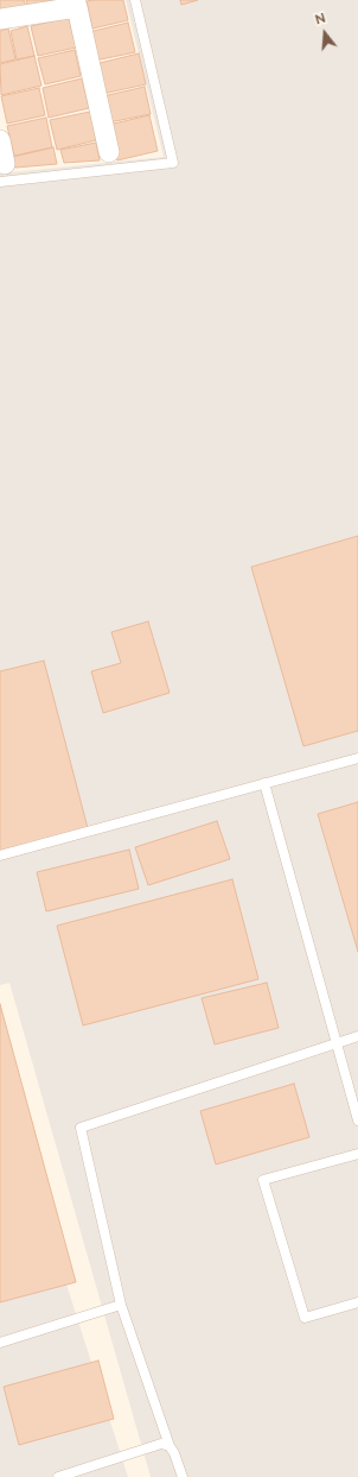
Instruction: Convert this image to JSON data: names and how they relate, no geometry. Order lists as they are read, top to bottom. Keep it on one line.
{"north":"top"}
